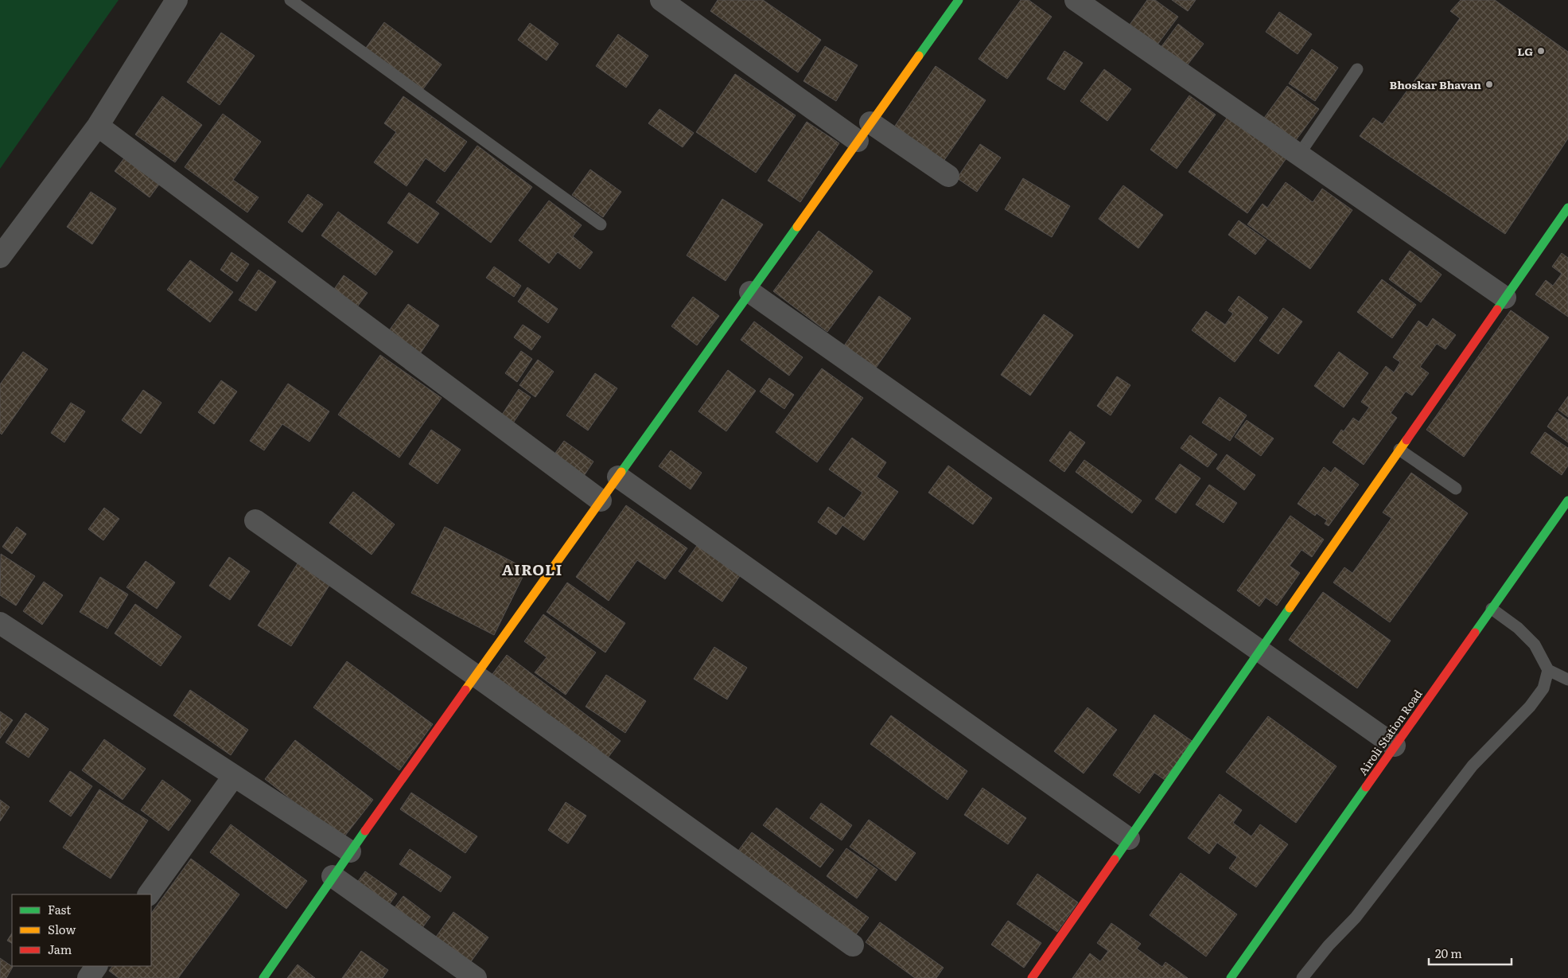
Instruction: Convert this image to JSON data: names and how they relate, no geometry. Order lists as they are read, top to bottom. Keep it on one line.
{"streets":{"street":["Airoli Station Road"]},"districts":["AIROLI"],"places":["LG","Bhoskar Bhavan"],"legend":["Fast","Slow","Jam"],"scale_bar":"20 m"}
